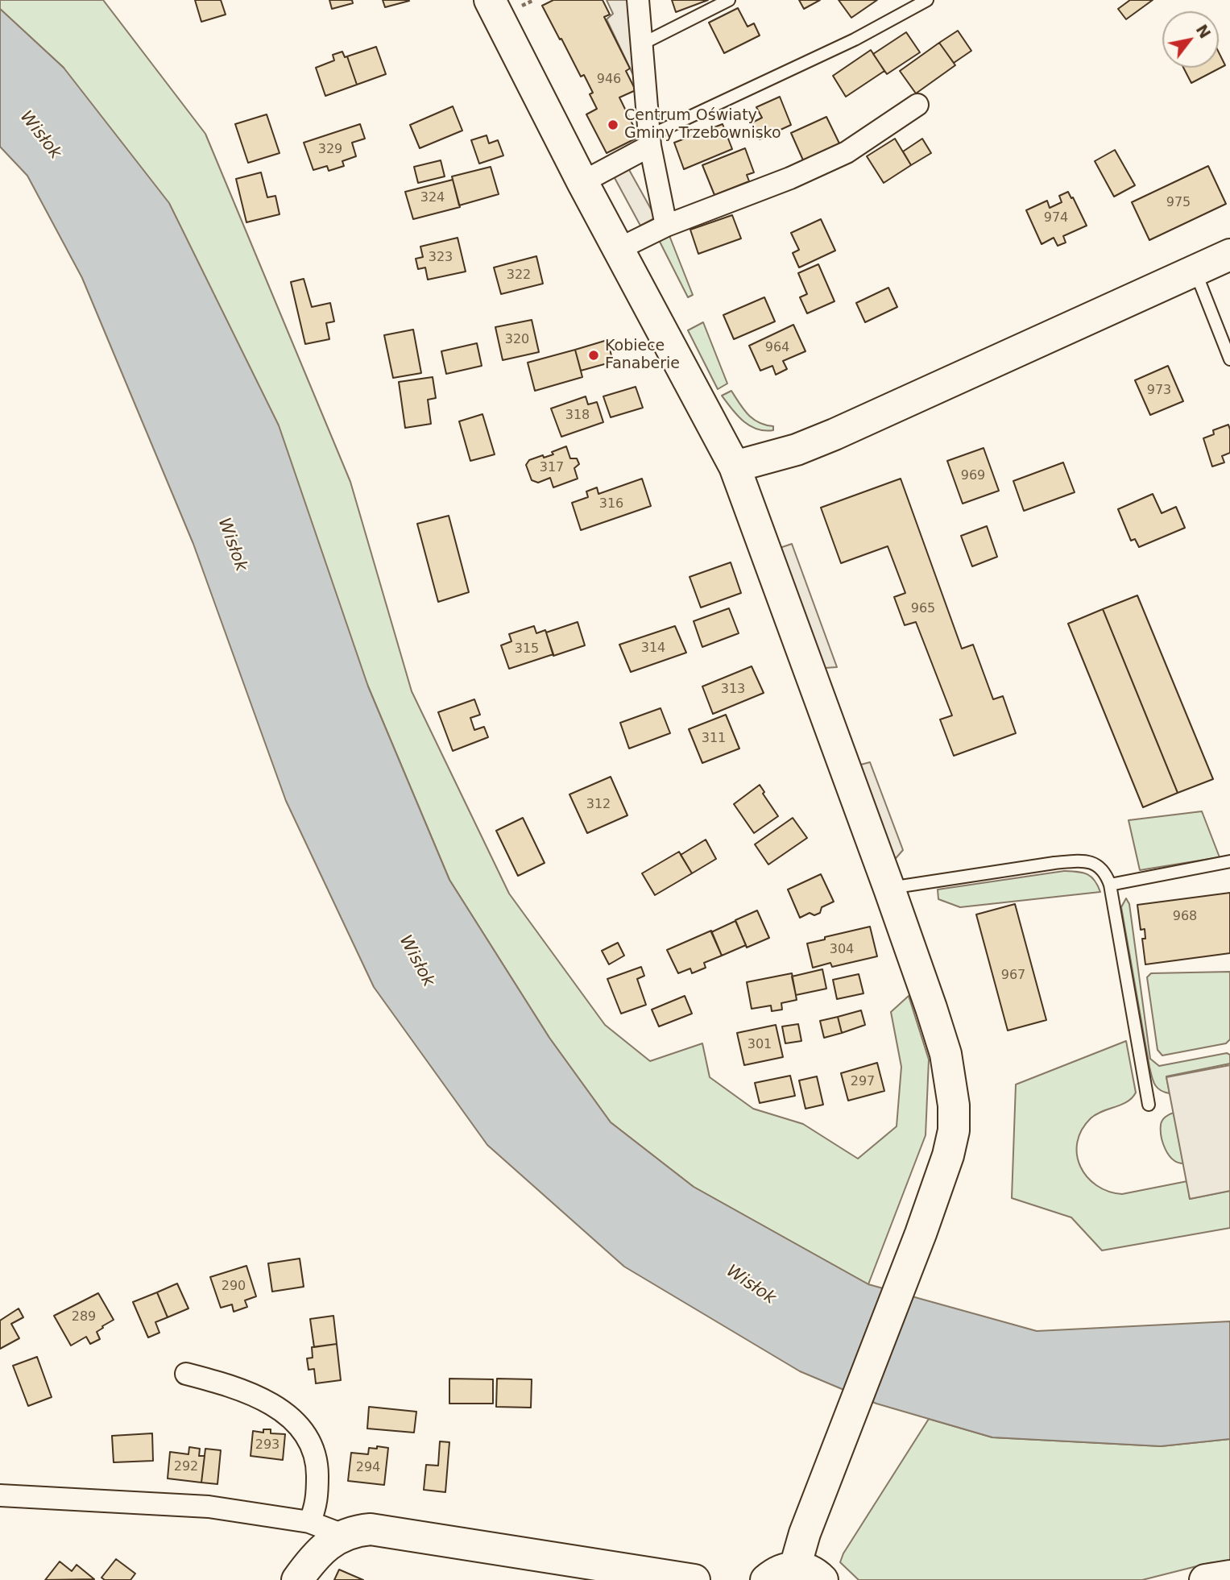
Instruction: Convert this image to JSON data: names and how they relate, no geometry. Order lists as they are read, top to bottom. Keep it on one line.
{"water":["Wisłok"],"places":["Centrum Oświaty Gminy Trzebownisko","Kobiece Fanaberie"],"house_numbers":["946","329","324","975","974","323","322","320","964","973","318","317","969","316","965","314","315","313","311","312","968","304","967","301","297","290","289","293","292","294"],"north":"top right"}
